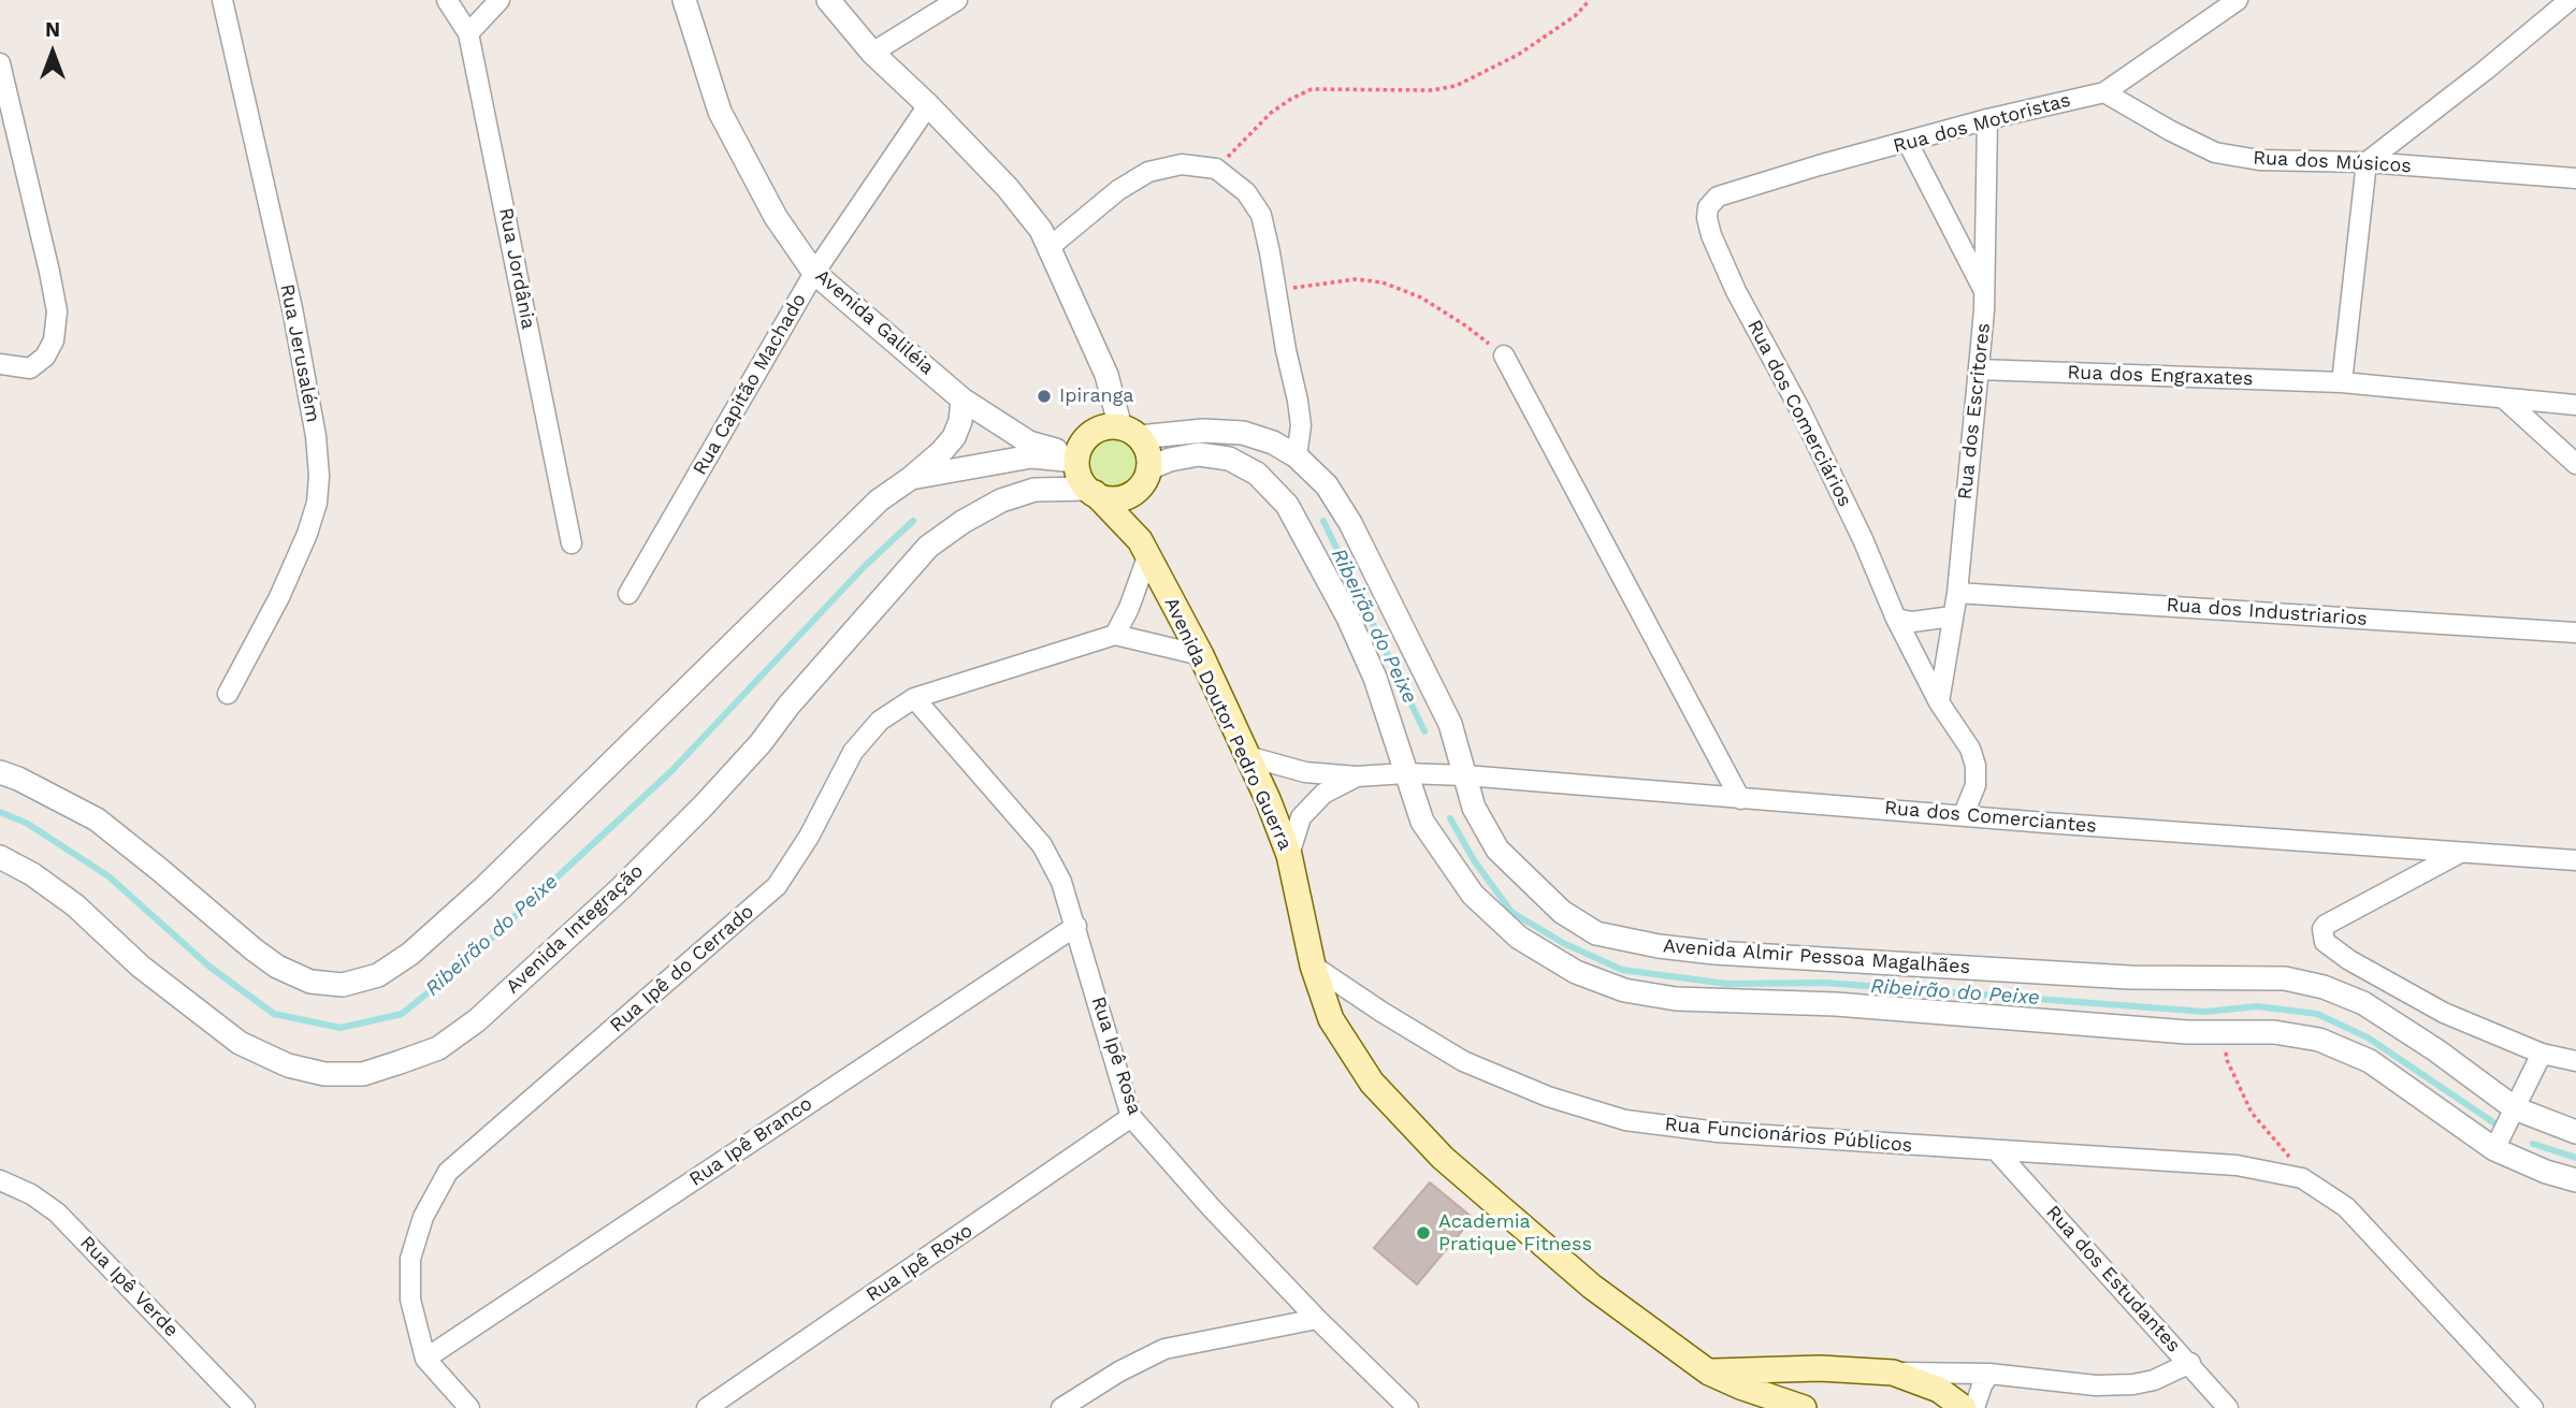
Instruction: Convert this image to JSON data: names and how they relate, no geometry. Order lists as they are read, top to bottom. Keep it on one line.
{"streets":{"main road":["Avenida Doutor Pedro Guerra"],"street":["Rua dos Motoristas","Rua dos Músicos","Rua Jordânia","Avenida Galiléia","Rua Jerusalém","Rua dos Engraxates","Rua Capitão Machado","Rua dos Escritores","Rua dos Comerciários","Rua dos Industriarios","Rua dos Comerciantes","Avenida Integração","Avenida Almir Pessoa Magalhães","Rua Ipê do Cerrado","Rua Ipê Rosa","Rua Funcionários Públicos","Rua Ipê Branco","Rua Ipê Roxo","Rua dos Estudantes","Rua Ipê Verde"]},"crossings":[["Rua dos Motoristas","Rua dos Músicos"],["Rua dos Motoristas","Rua dos Escritores"],["Rua dos Motoristas","Rua dos Comerciários"],["Avenida Galiléia","Rua Capitão Machado"],["Avenida Galiléia","Avenida Doutor Pedro Guerra"],["Avenida Galiléia","Avenida Integração"],["Avenida Galiléia","Avenida Almir Pessoa Magalhães"],["Rua dos Engraxates","Rua dos Escritores"],["Rua dos Escritores","Rua dos Comerciários"],["Rua dos Escritores","Rua dos Industriarios"],["Rua dos Comerciários","Rua dos Comerciantes"],["Avenida Doutor Pedro Guerra","Avenida Integração"],["Avenida Doutor Pedro Guerra","Avenida Almir Pessoa Magalhães"],["Avenida Doutor Pedro Guerra","Rua Funcionários Públicos"],["Rua dos Comerciantes","Avenida Almir Pessoa Magalhães"],["Avenida Integração","Avenida Almir Pessoa Magalhães"],["Rua Ipê do Cerrado","Rua Ipê Rosa"],["Rua Ipê do Cerrado","Rua Ipê Branco"],["Rua Ipê Rosa","Rua Ipê Branco"],["Rua Ipê Rosa","Rua Ipê Roxo"],["Rua Funcionários Públicos","Rua dos Estudantes"]],"water":["Ribeirão do Peixe"],"places":["Ipiranga","Academia Pratique Fitness"],"north":"top"}
